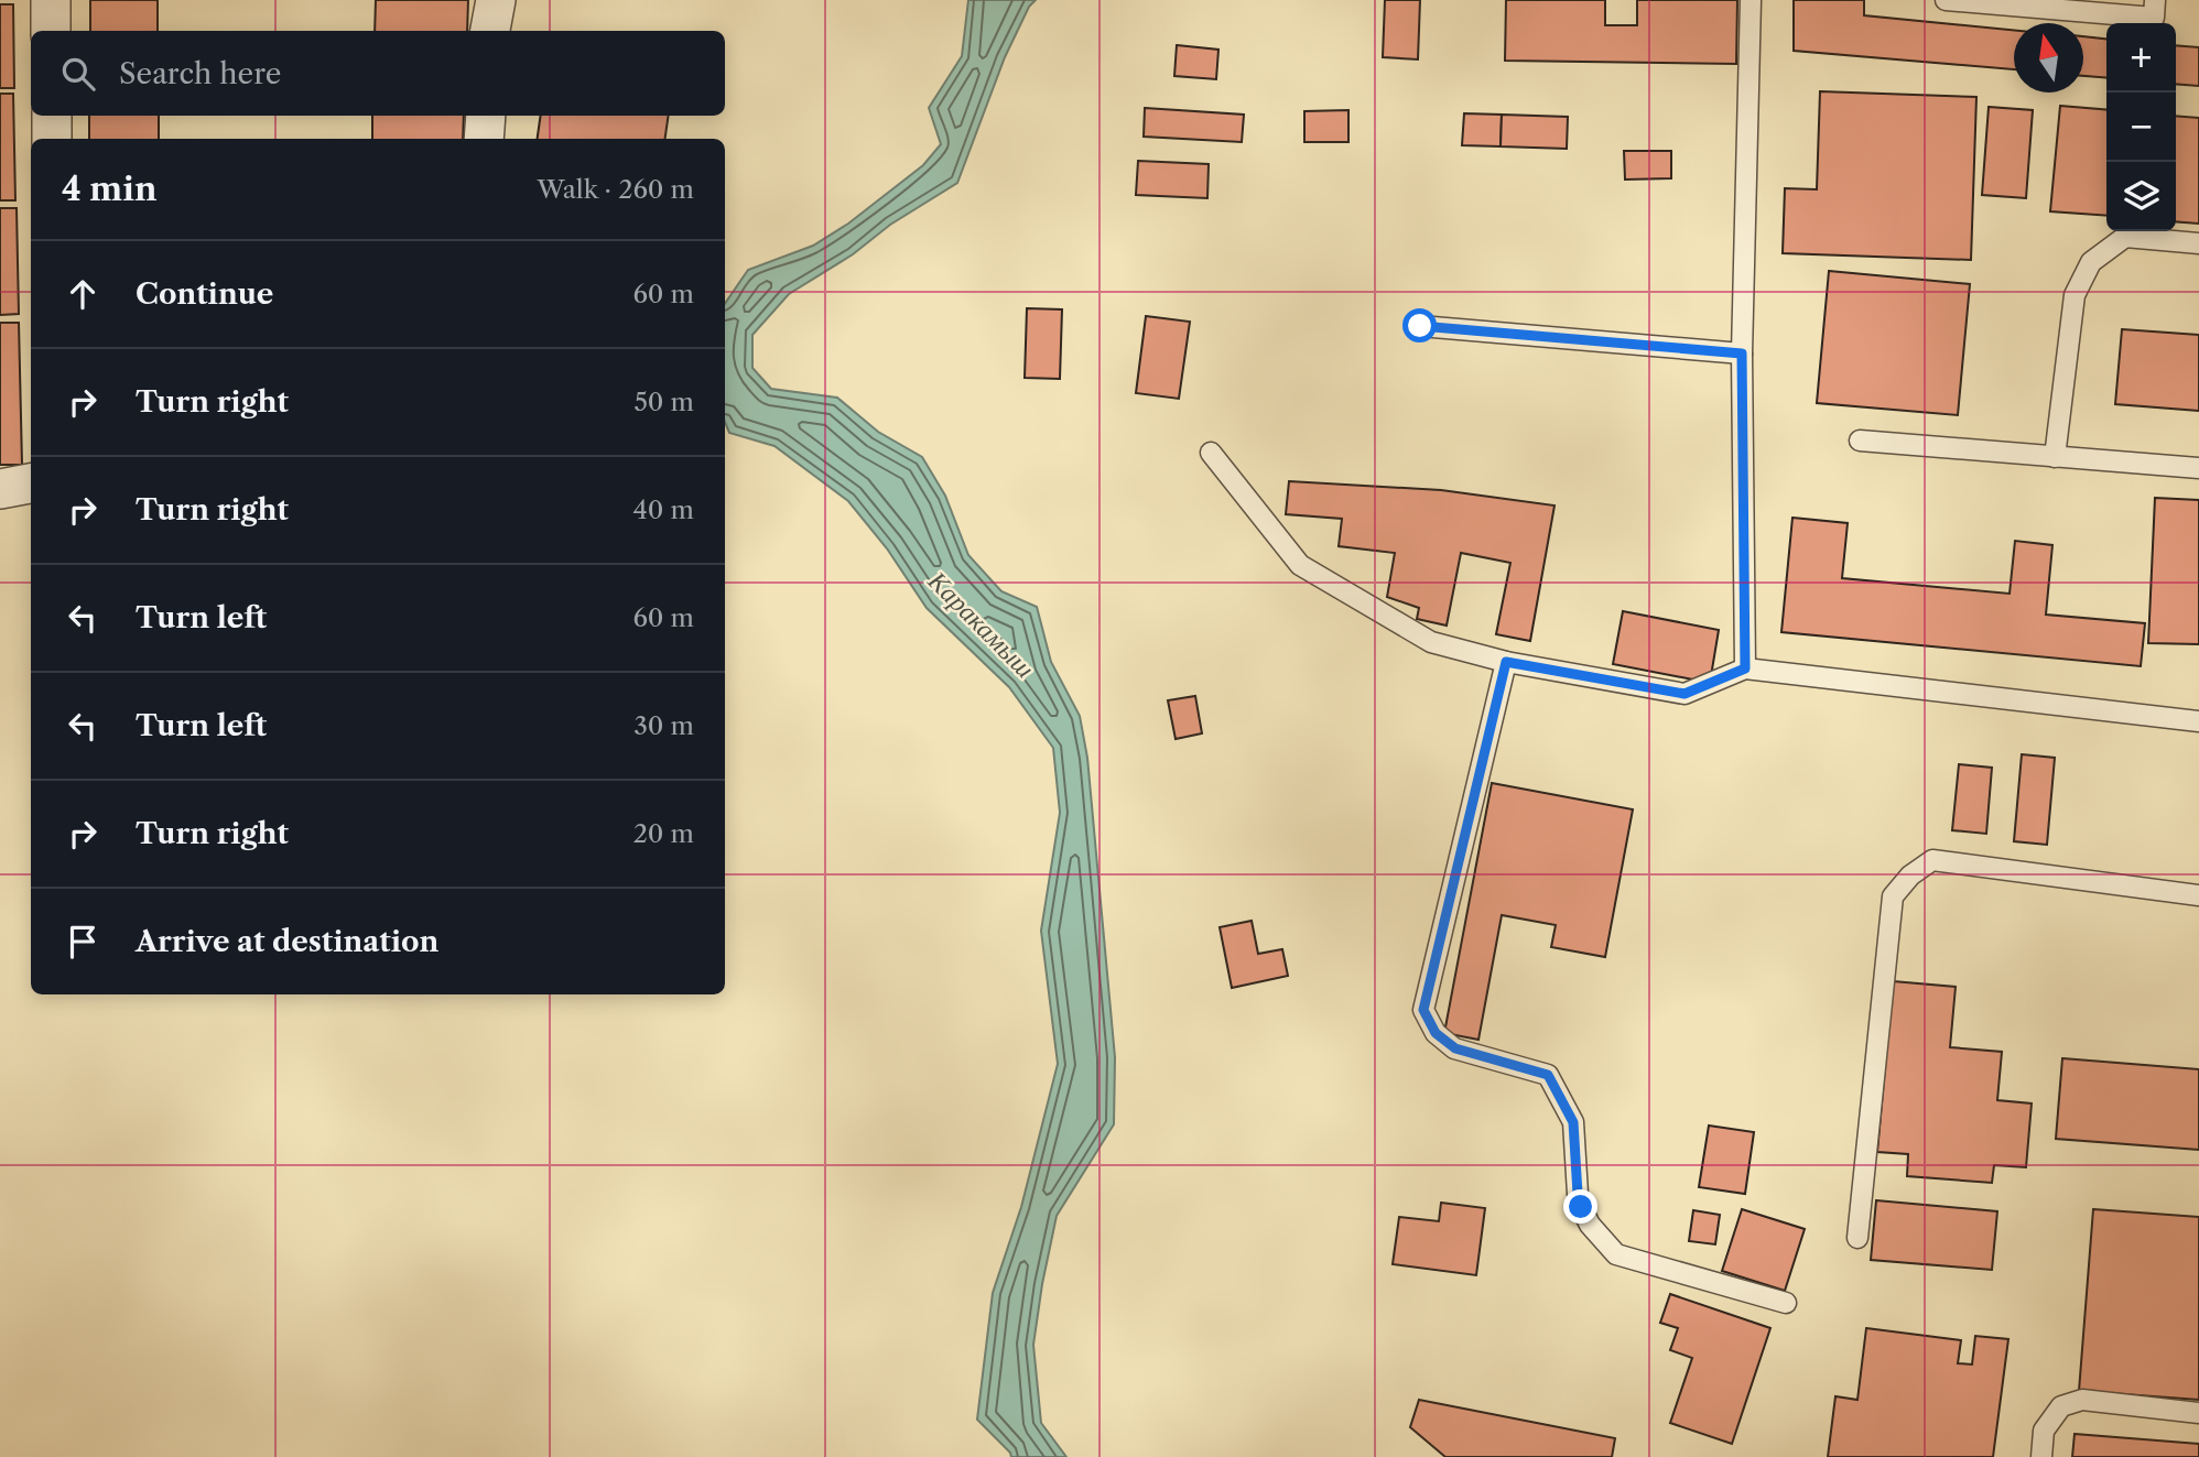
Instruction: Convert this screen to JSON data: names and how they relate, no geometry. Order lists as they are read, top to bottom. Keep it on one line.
{"water":["Каракамыш"],"north":"top","page":{"map_buttons":["+","−"],"search":"Search here","heading":["4 min","Walk · 260 m"],"list":[["Continue","60 m"],["Turn right","50 m"],["Turn right","40 m"],["Turn left","60 m"],["Turn left","30 m"],["Turn right","20 m"],"Arrive at destination"]}}
